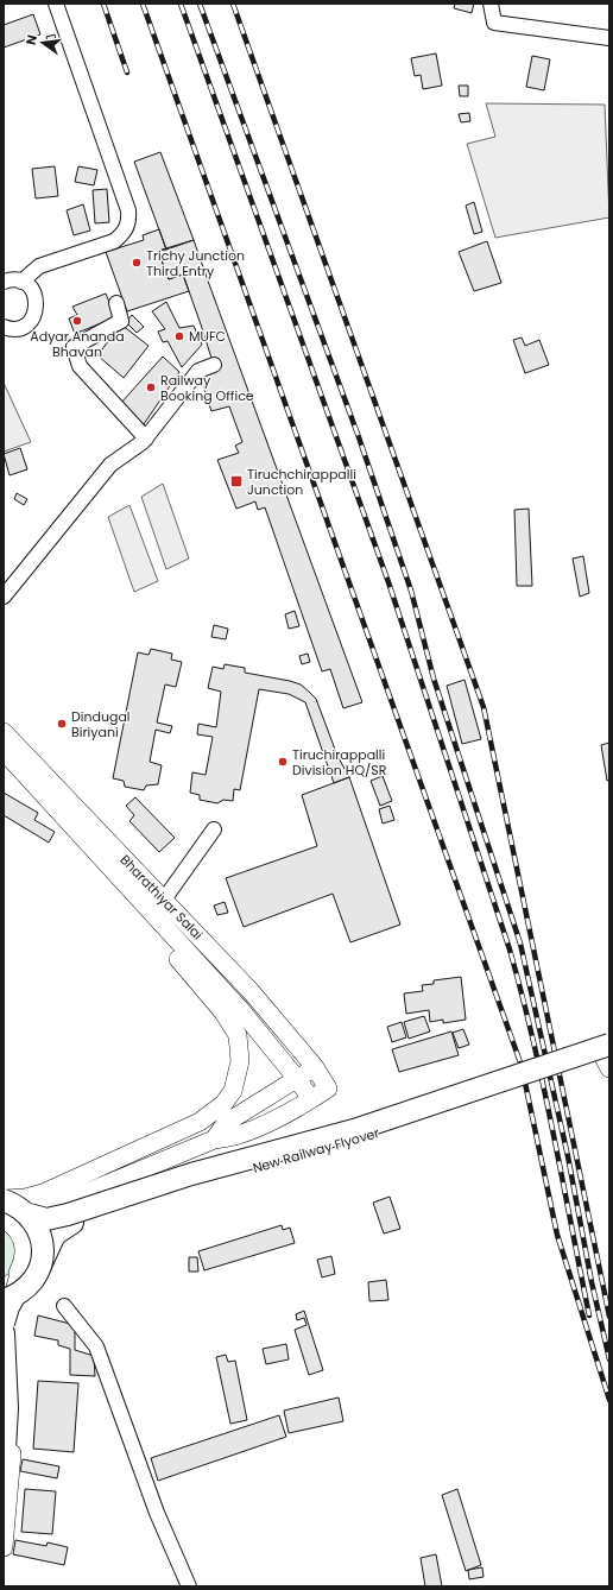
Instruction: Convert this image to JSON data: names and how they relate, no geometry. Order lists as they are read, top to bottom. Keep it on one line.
{"streets":{"highway":["New Railway Flyover"],"main road":["Bharathiyar Salai"]},"places":{"other":["Trichy Junction Third Entry","Adyar Ananda Bhavan","MUFC","Railway Booking Office","Dindugal Biriyani","Tiruchirappalli Division HQ/SR"],"transit":["Tiruchchirappalli Junction"]},"north":"left"}
